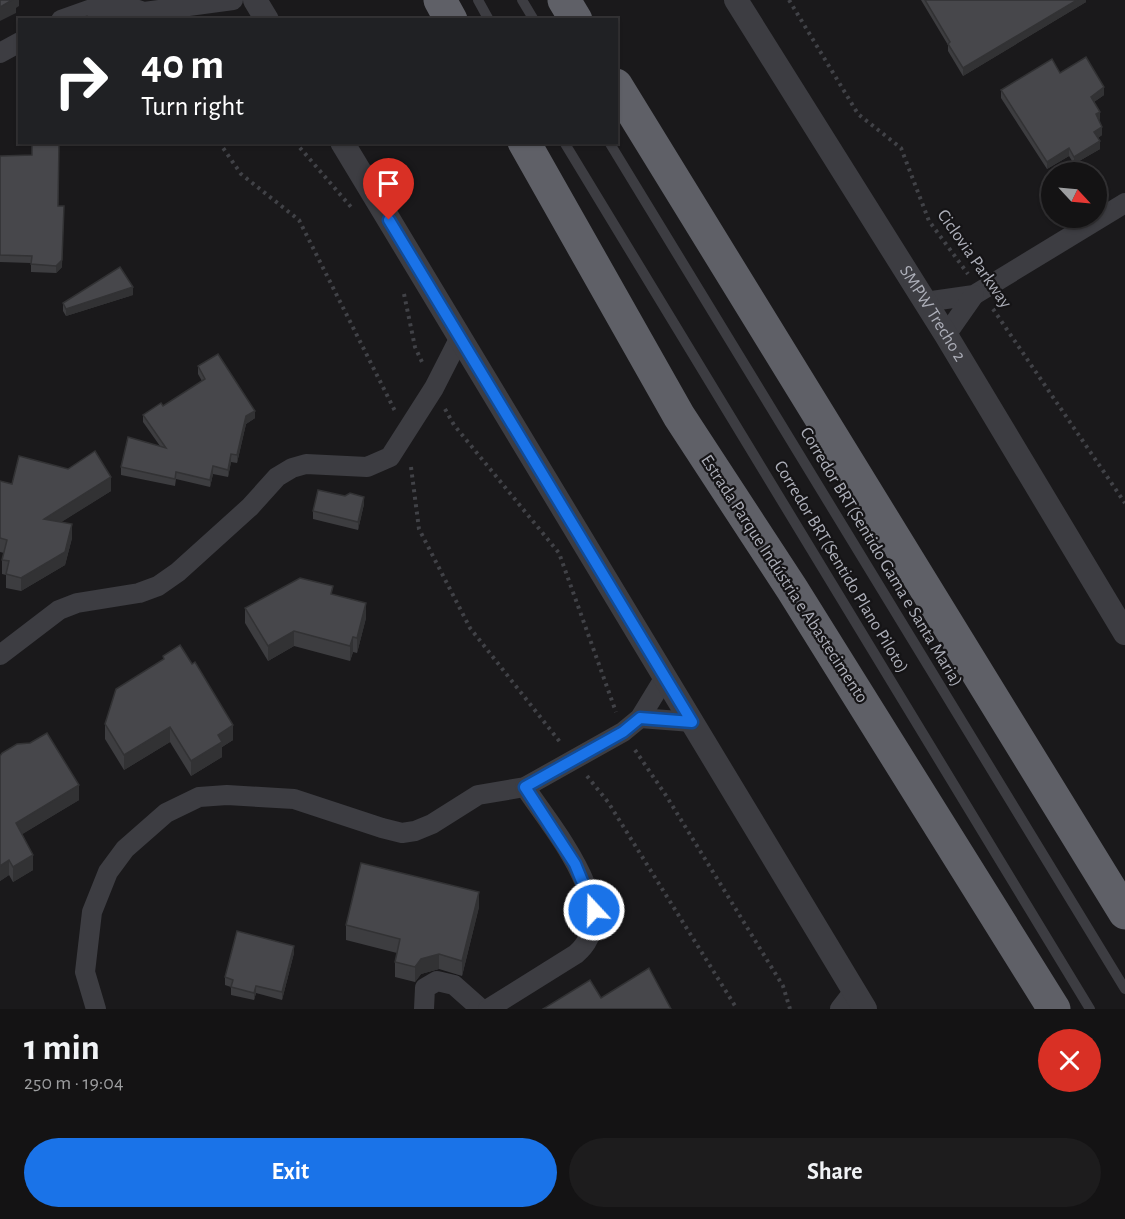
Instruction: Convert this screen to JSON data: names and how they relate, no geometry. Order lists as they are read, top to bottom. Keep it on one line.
{"streets":{"highway":["Estrada Parque Indústria e Abastecimento"],"street":["SMPW Trecho 2"],"lane":["Corredor BRT(Sentido Gama e Santa Maria)","Corredor BRT(Sentido Plano Piloto)"],"path":["Ciclovia Parkway"]},"north":"bottom right","page":{"turn":["40 m","Turn right"],"heading":["1 min","250 m · 19:04"],"buttons":["Exit","Share"]}}
